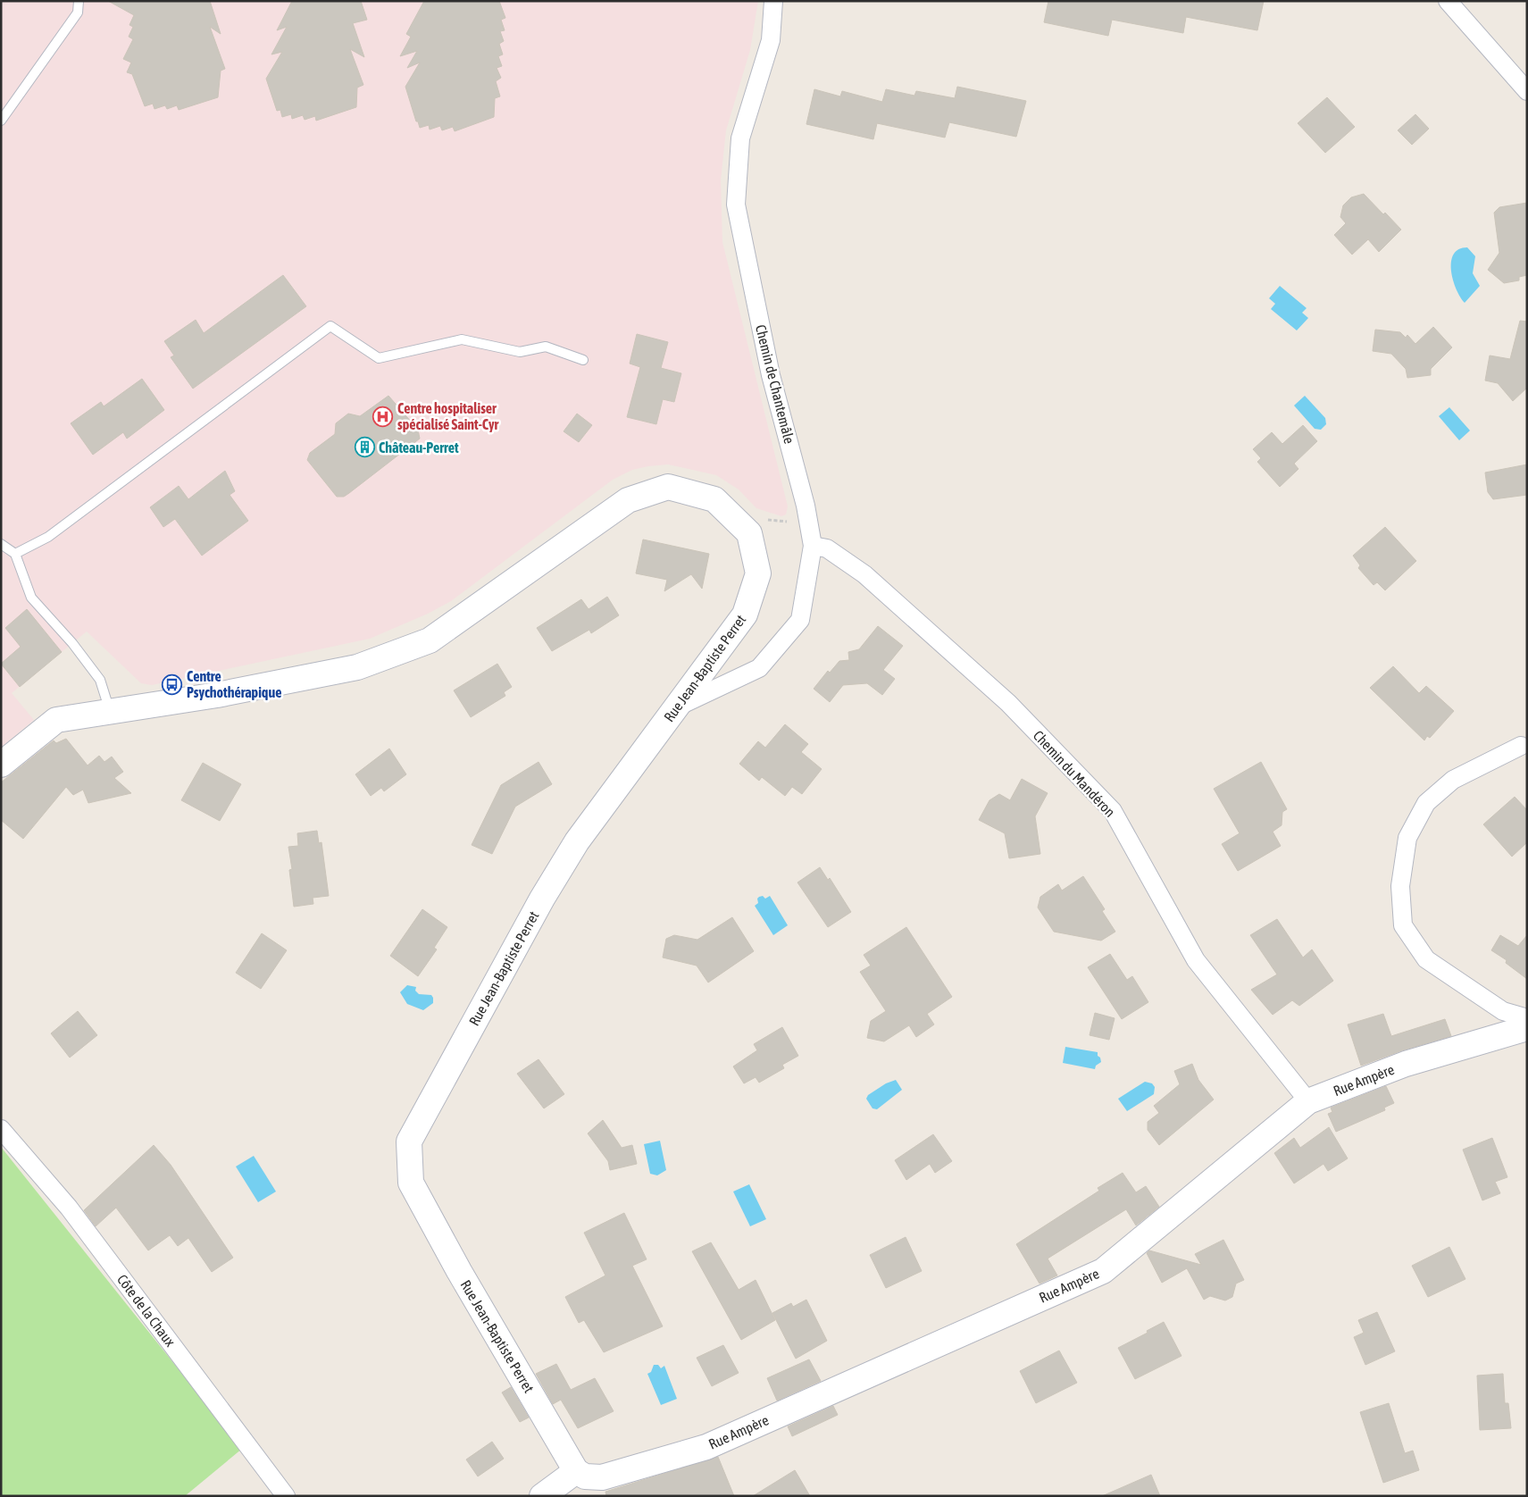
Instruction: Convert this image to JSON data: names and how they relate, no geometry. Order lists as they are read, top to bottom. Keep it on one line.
{"streets":{"street":["Chemin de Chantemâle","Rue Jean-Baptiste Perret","Chemin du Mandéron","Rue Ampère","Côte de la Chaux"]},"crossings":[["Chemin de Chantemâle","Rue Jean-Baptiste Perret"],["Chemin de Chantemâle","Chemin du Mandéron"],["Rue Jean-Baptiste Perret","Rue Ampère"],["Chemin du Mandéron","Rue Ampère"]],"places":{"hospital":["Centre hospitaliser spécialisé Saint-Cyr"],"building":["Château-Perret"],"bus stop":["Centre Psychothérapique"]}}
